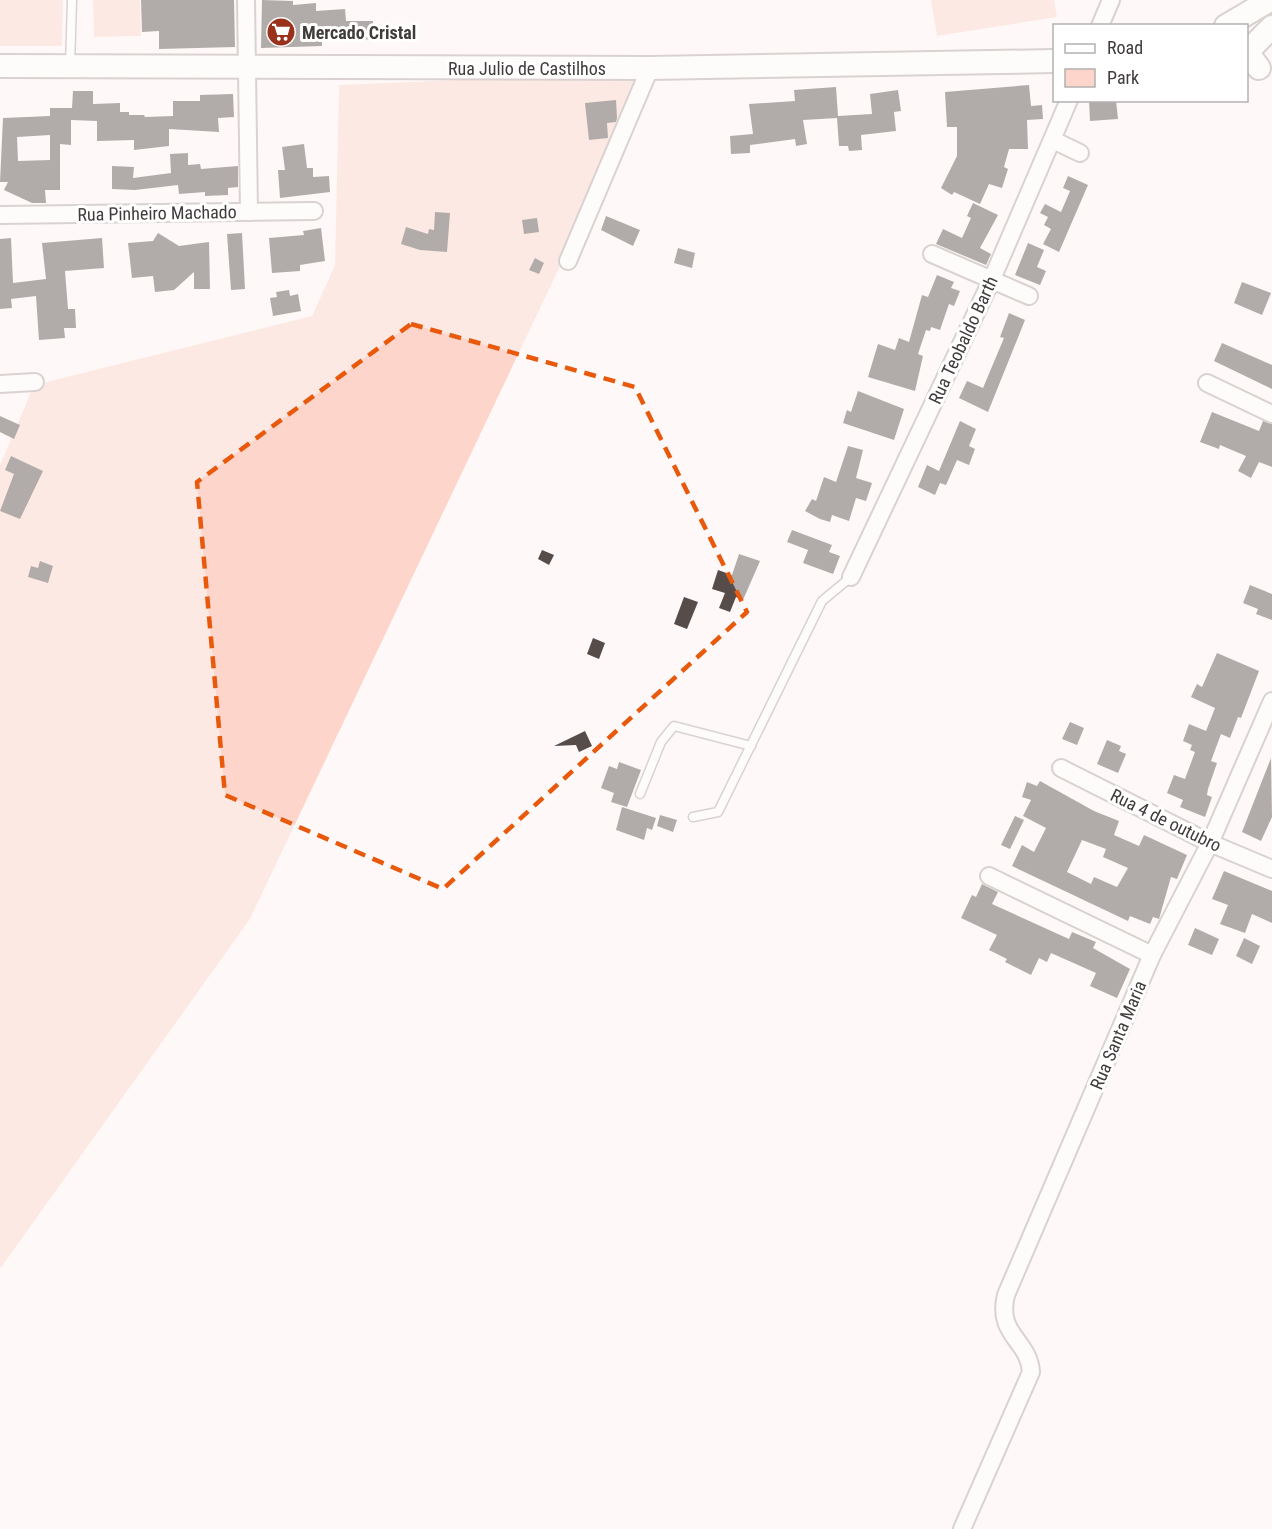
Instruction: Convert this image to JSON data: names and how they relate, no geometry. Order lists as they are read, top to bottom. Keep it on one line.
{"streets":{"main road":["Rua Julio de Castilhos"],"street":["Rua Pinheiro Machado","Rua Teobaldo Barth","Rua 4 de outubro","Rua Santa Maria"]},"crossings":[["Rua 4 de outubro","Rua Santa Maria"]],"places":{"supermarket":["Mercado Cristal"]},"legend":["Road","Park"]}
